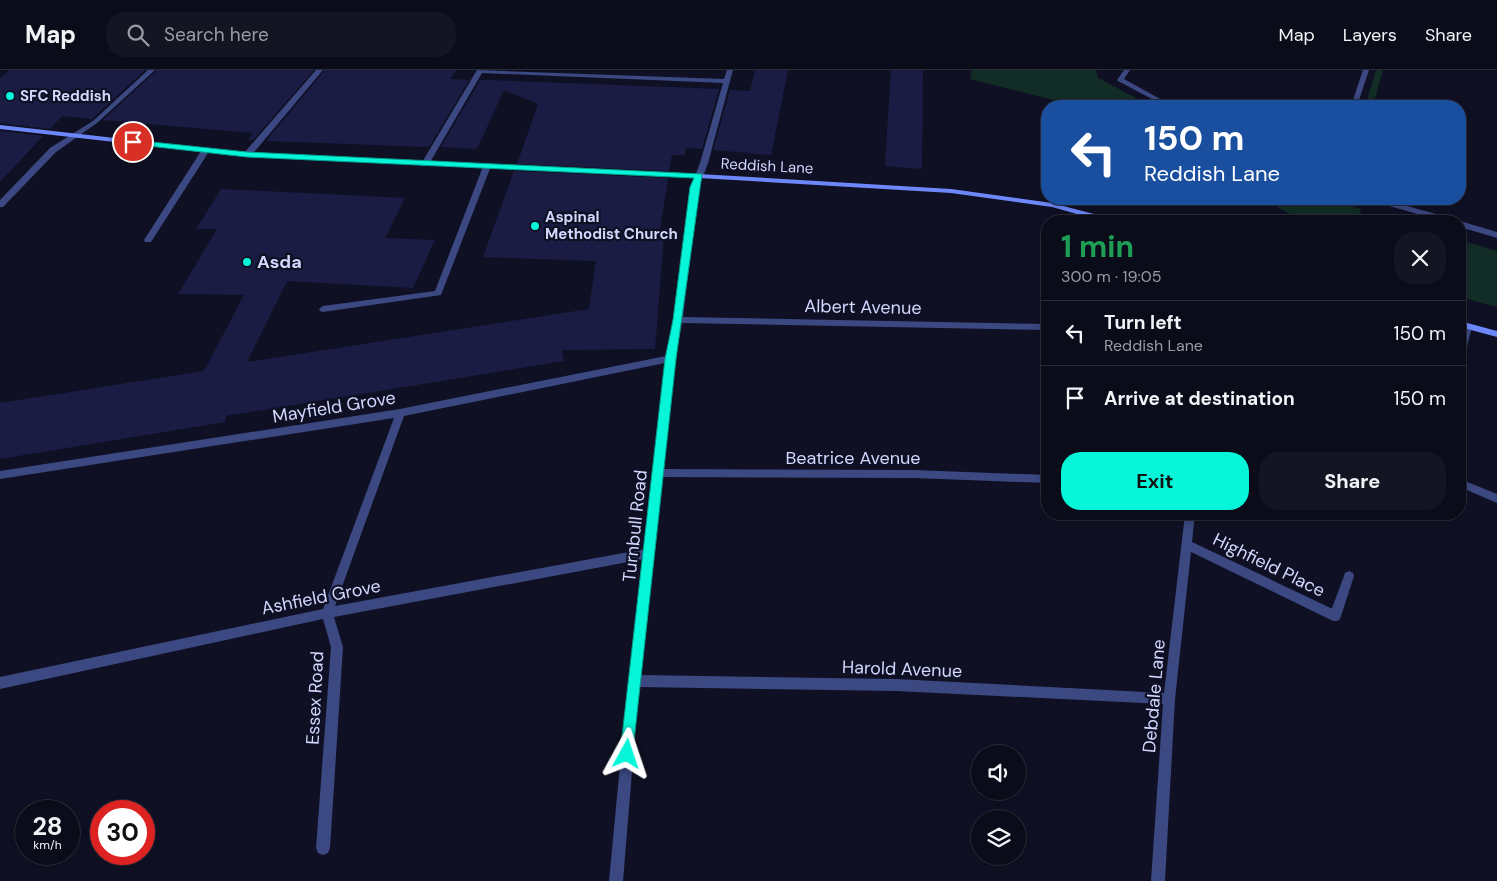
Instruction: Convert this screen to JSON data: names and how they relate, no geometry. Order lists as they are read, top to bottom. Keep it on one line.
{"streets":{"main road":["Reddish Lane"],"street":["Albert Avenue","Mayfield Grove","Beatrice Avenue","Turnbull Road","Highfield Place","Ashfield Grove","Harold Avenue","Debdale Lane","Essex Road"]},"crossings":[["Reddish Lane","Turnbull Road"],["Albert Avenue","Turnbull Road"],["Mayfield Grove","Turnbull Road"],["Beatrice Avenue","Turnbull Road"],["Turnbull Road","Ashfield Grove"],["Turnbull Road","Harold Avenue"],["Highfield Place","Debdale Lane"],["Ashfield Grove","Essex Road"],["Harold Avenue","Debdale Lane"]],"places":["SFC Reddish","Aspinal Methodist Church","Asda"],"page":{"header":"Map","search":"Search here","nav":["Map","Layers","Share"],"turn":["150 m","Reddish Lane"],"heading":["1 min","300 m · 19:05"],"list":[{"name":"Turn left","note":"Reddish Lane","value":"150 m"},{"name":"Arrive at destination","value":"150 m"}],"buttons":["Exit","Share"],"speed":"28 km/h","limit":"30"}}
